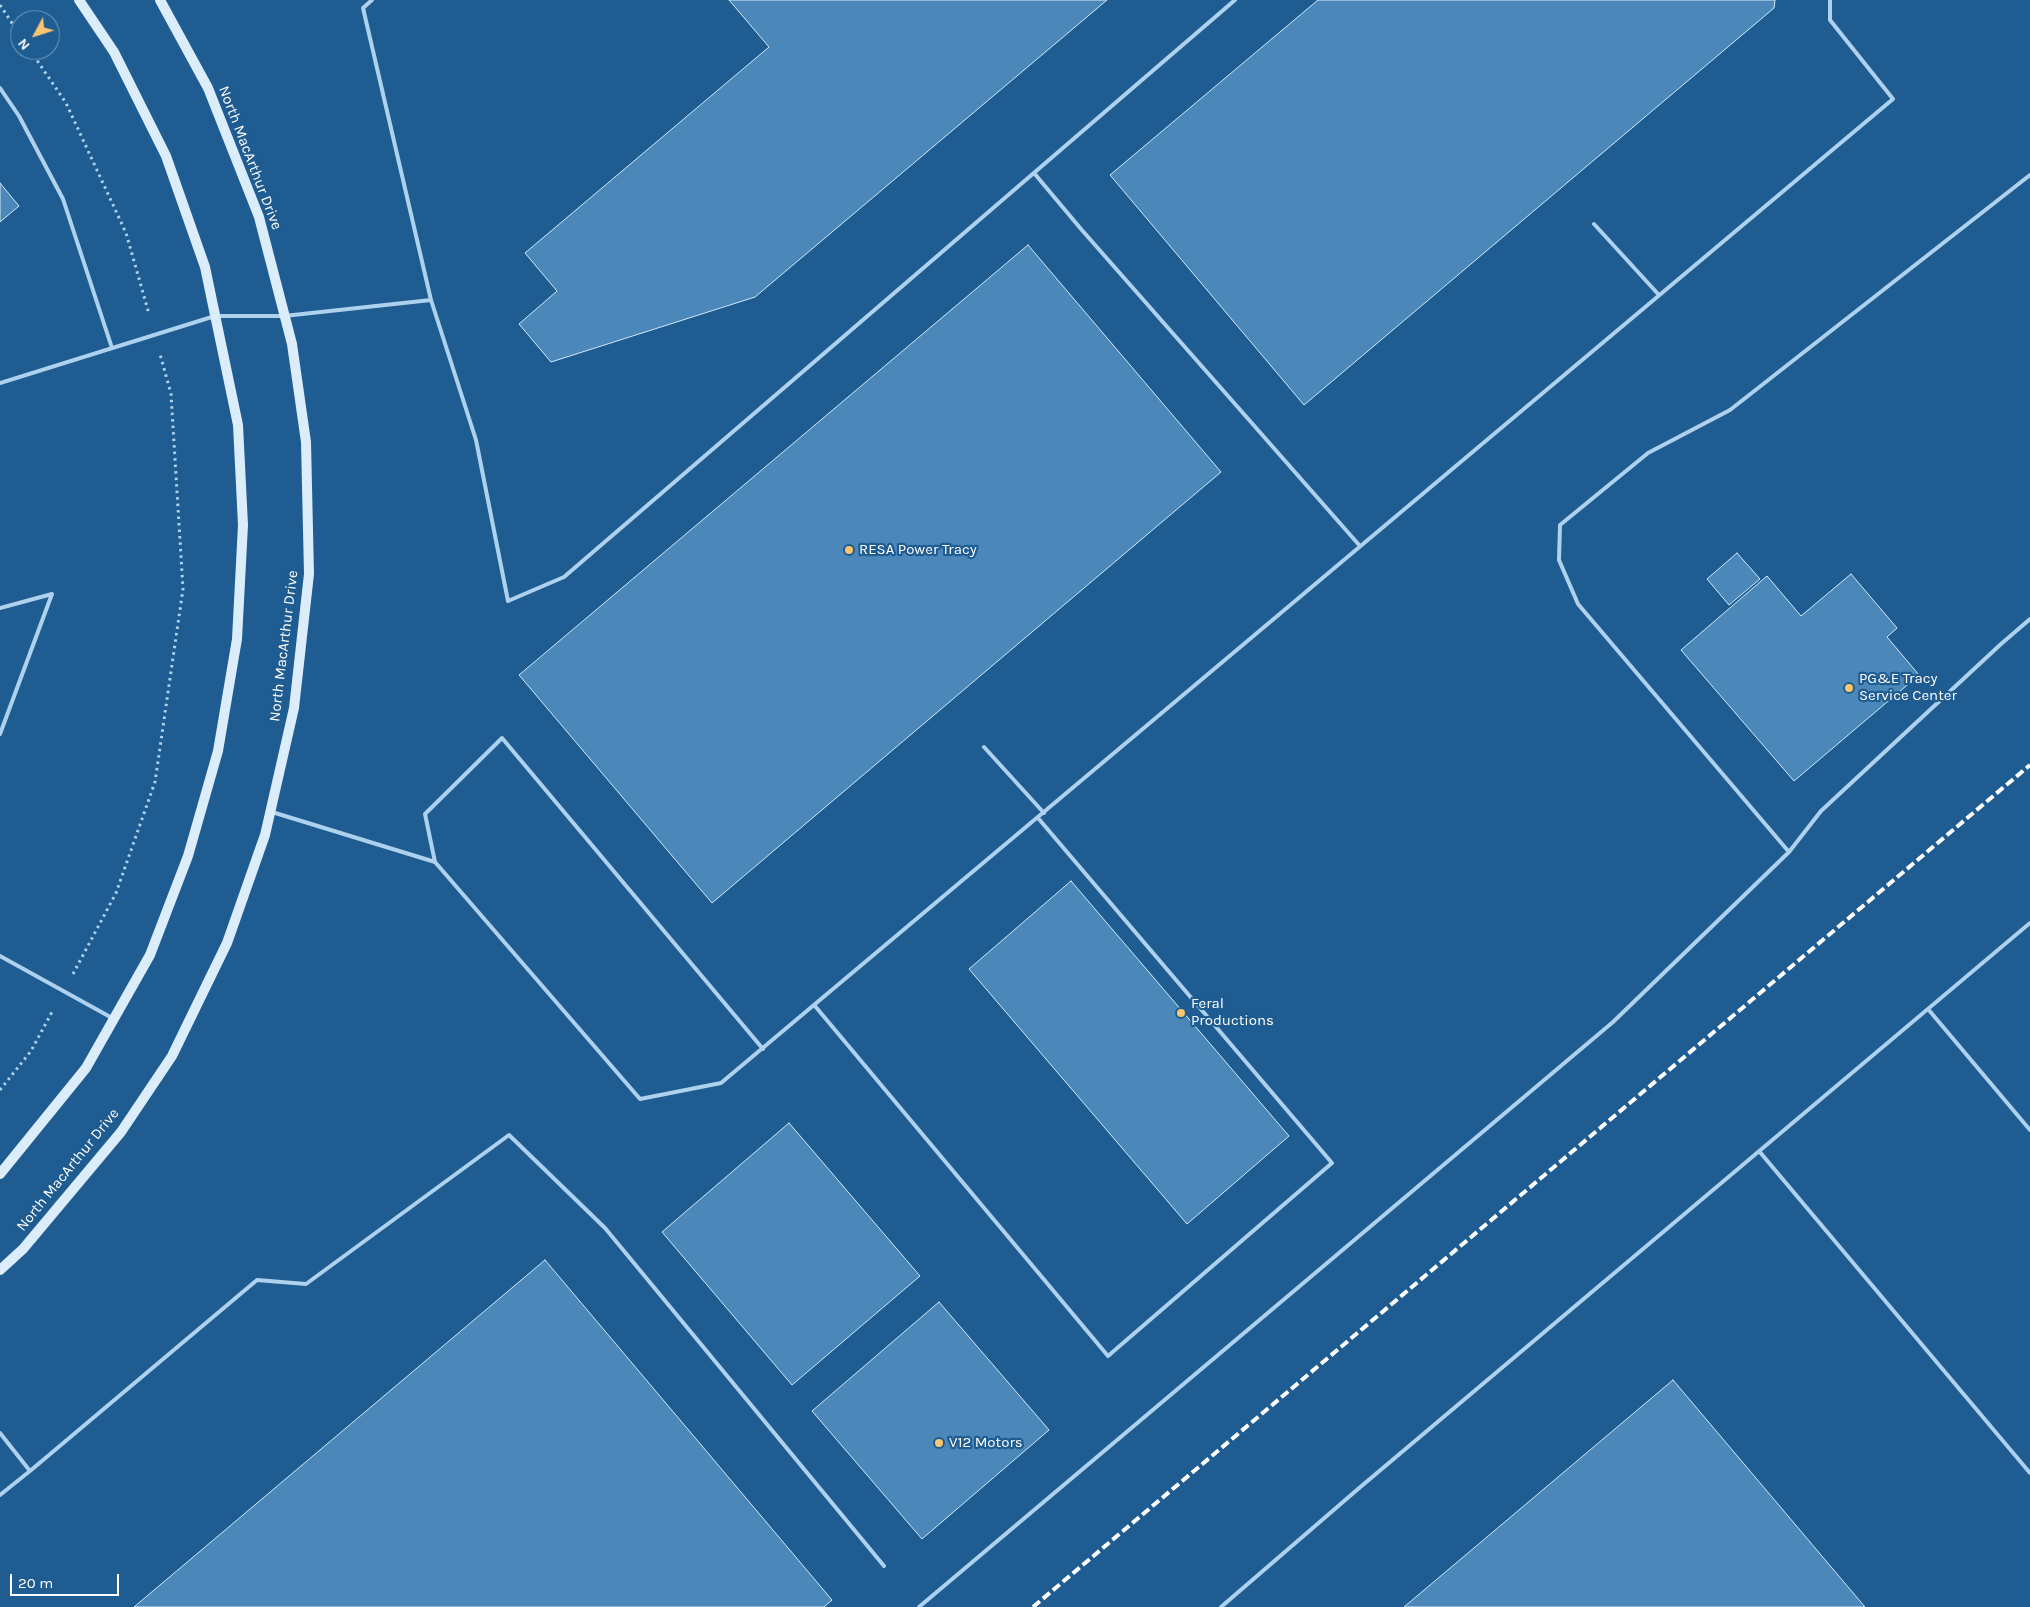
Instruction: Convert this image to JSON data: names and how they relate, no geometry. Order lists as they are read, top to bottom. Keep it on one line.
{"streets":{"main road":["North MacArthur Drive"]},"places":["RESA Power Tracy","PG&E Tracy Service Center","Feral Productions","V12 Motors"],"scale_bar":"20 m","north":"bottom left"}
